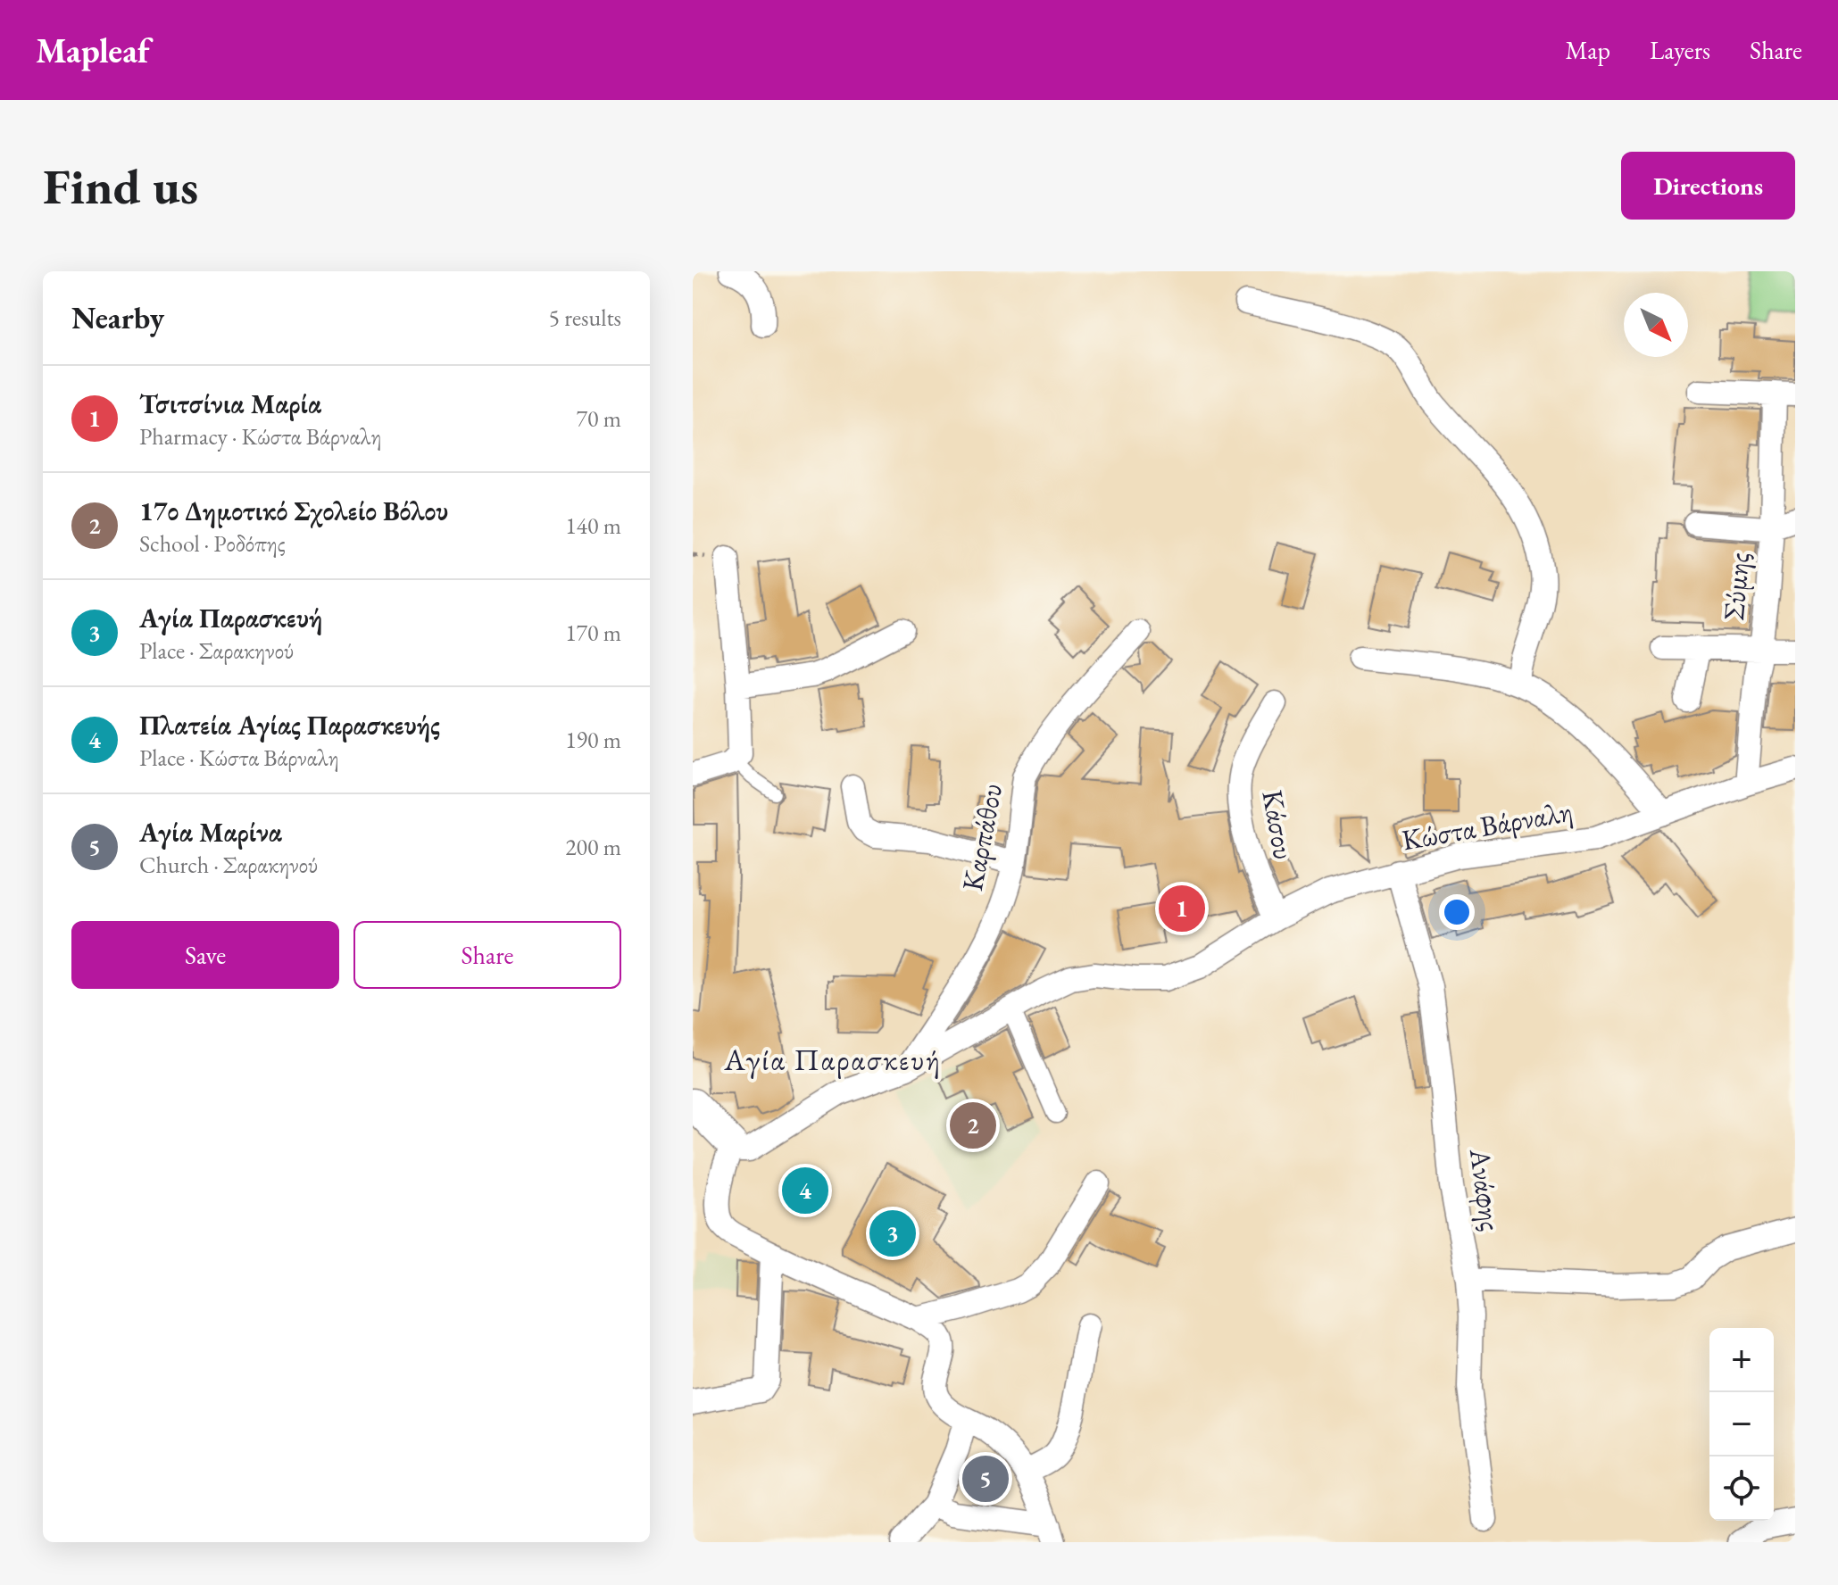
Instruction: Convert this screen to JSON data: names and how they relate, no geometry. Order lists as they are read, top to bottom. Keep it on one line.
{"streets":{"street":["Σύμης","Κάσου","Κώστα Βάρναλη","Καρπάθου","Ανάφης"]},"crossings":[["Σύμης","Κώστα Βάρναλη"],["Κάσου","Κώστα Βάρναλη"],["Κώστα Βάρναλη","Καρπάθου"],["Κώστα Βάρναλη","Ανάφης"]],"districts":["Αγία Παρασκευή"],"north":"bottom right","page":{"header":"Mapleaf","nav":["Map","Layers","Share"],"buttons":["Directions",["Save","Share"]],"title":"Find us","heading":["Nearby","5 results"],"list":[{"mark":"1","name":"Τσιτσίνια Μαρία","note":"Pharmacy · Κώστα Βάρναλη","value":"70 m"},{"mark":"2","name":"17ο Δημοτικό Σχολείο Βόλου","note":"School · Ροδόπης","value":"140 m"},{"mark":"3","name":"Αγία Παρασκευή","note":"Place · Σαρακηνού","value":"170 m"},{"mark":"4","name":"Πλατεία Αγίας Παρασκευής","note":"Place · Κώστα Βάρναλη","value":"190 m"},{"mark":"5","name":"Αγία Μαρίνα","note":"Church · Σαρακηνού","value":"200 m"}],"pins":["1","2","4","3","5"],"map_buttons":["+","−"]}}
